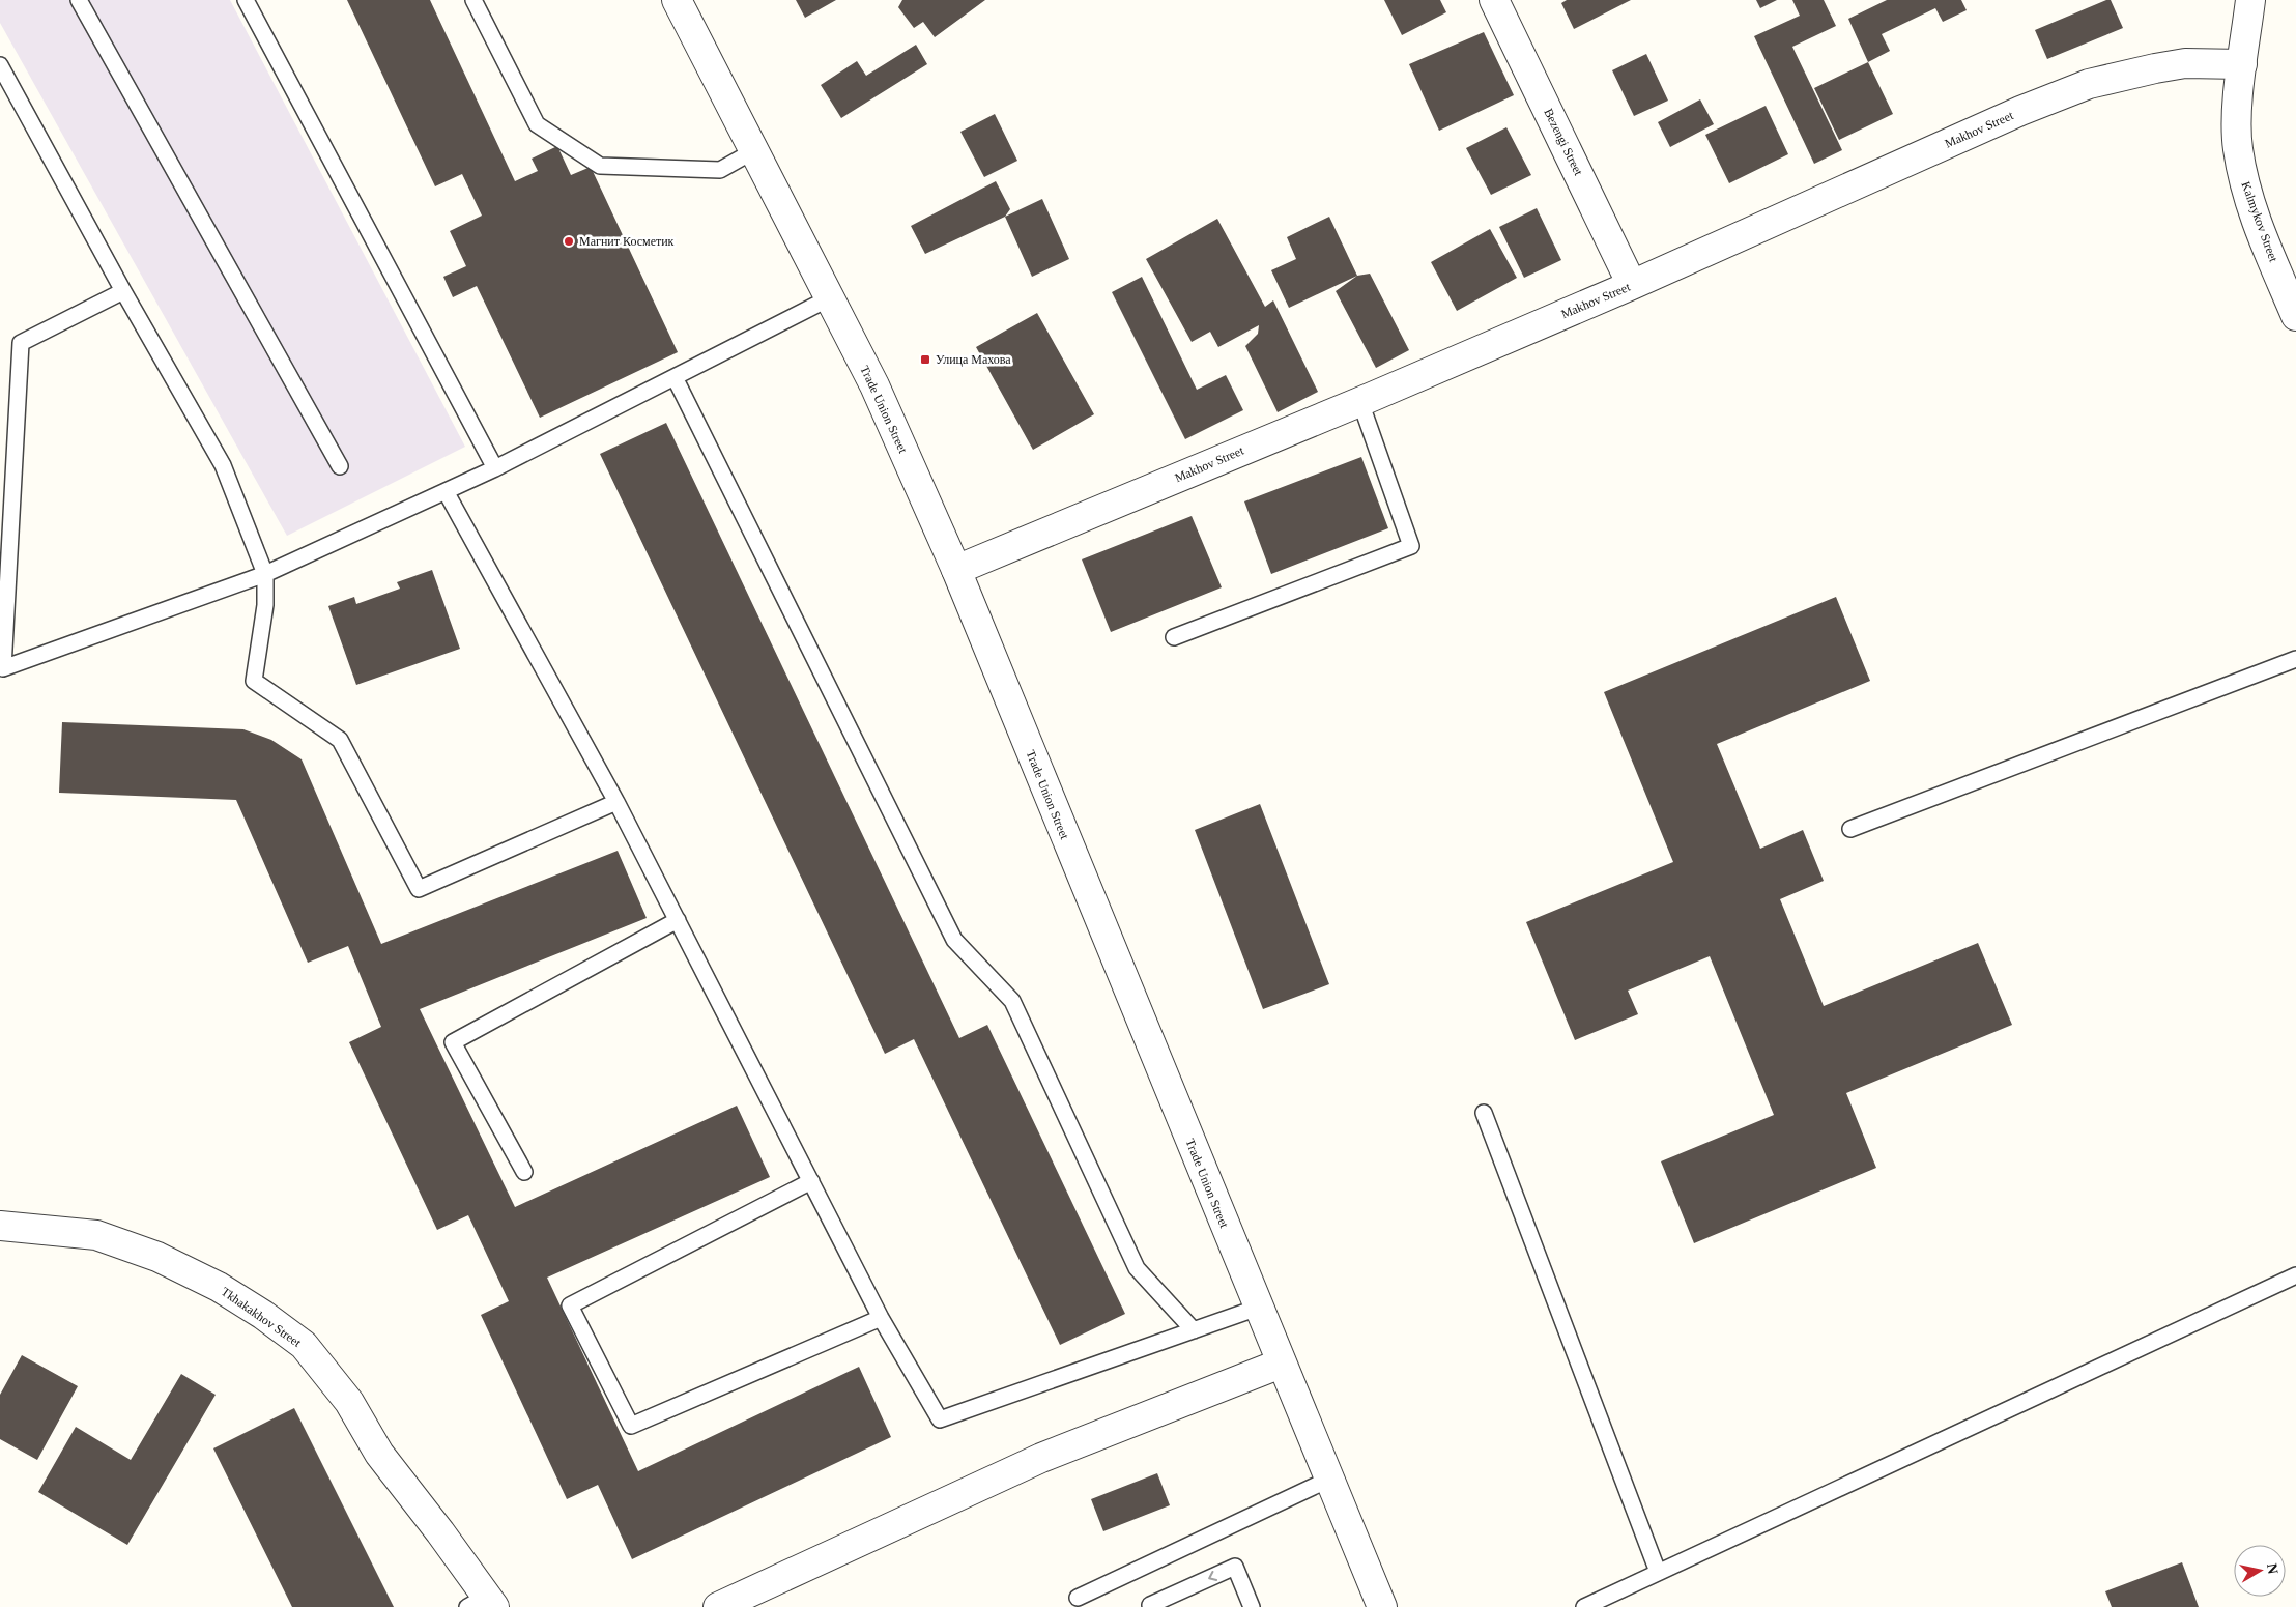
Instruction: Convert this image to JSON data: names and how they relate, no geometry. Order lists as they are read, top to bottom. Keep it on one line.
{"streets":{"street":["Makhov Street","Bezengi Street","Kalmykov Street","Trade Union Street","Tkhakakhov Street"]},"crossings":[["Makhov Street","Bezengi Street"],["Makhov Street","Kalmykov Street"],["Makhov Street","Trade Union Street"]],"places":{"other":["Магнит Косметик"],"transit":["Улица Махова"]},"north":"right"}
